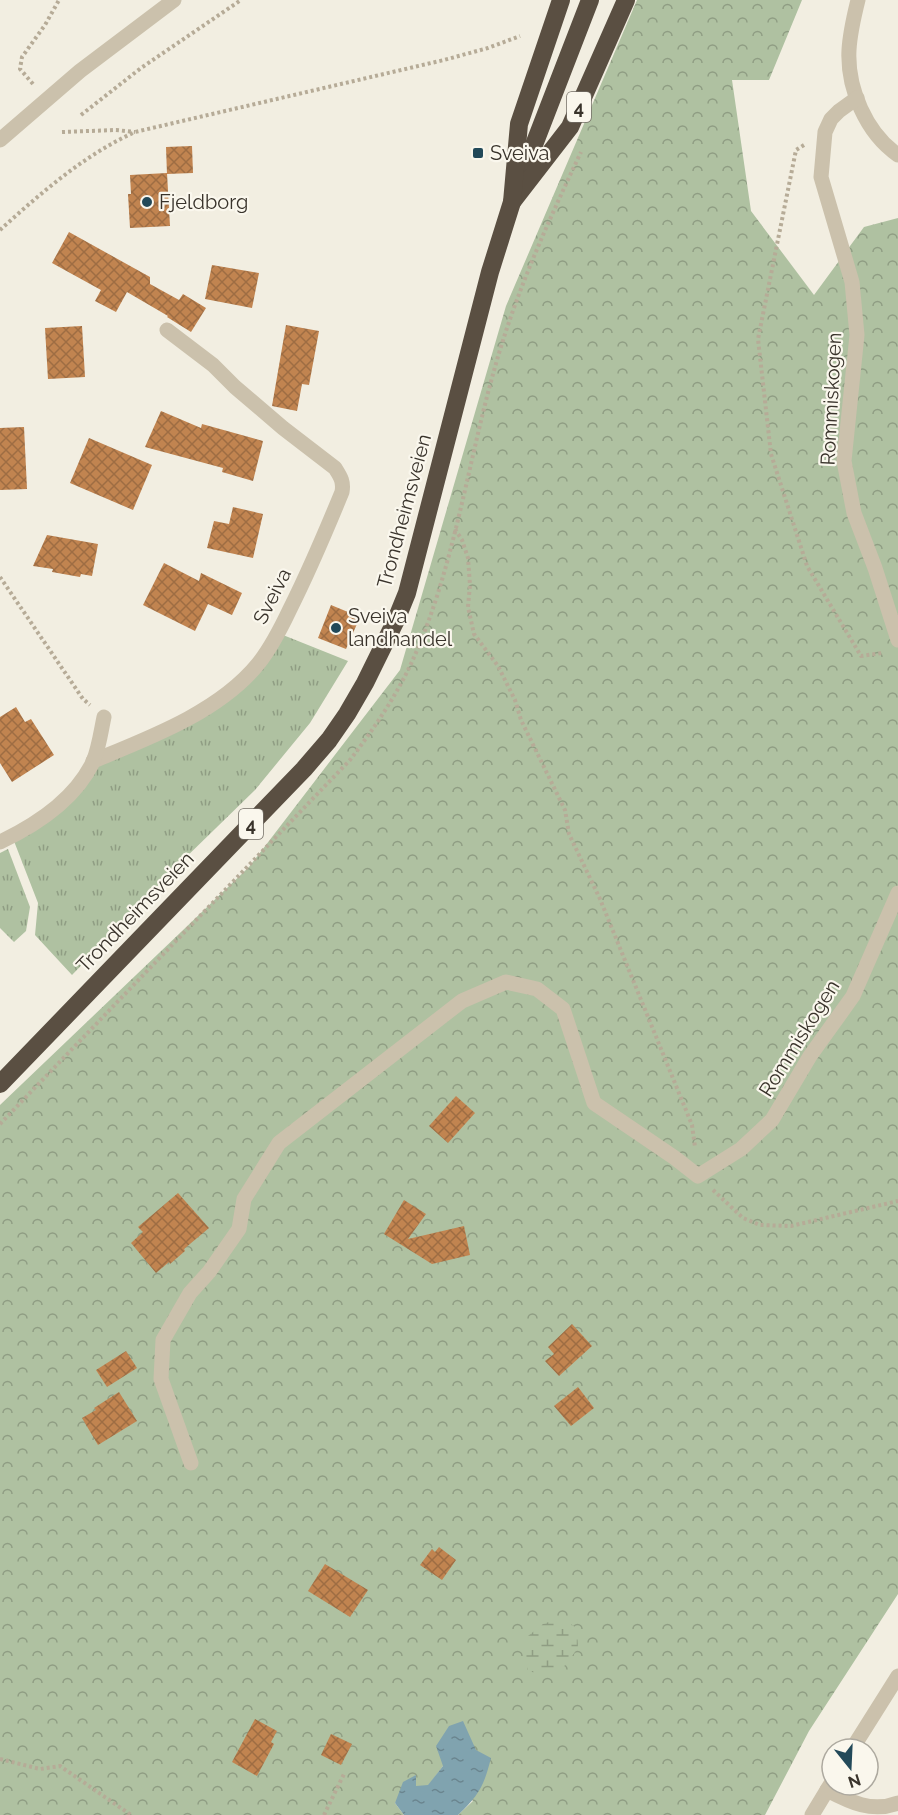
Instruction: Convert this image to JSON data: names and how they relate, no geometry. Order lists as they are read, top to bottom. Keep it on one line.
{"streets":{"highway":["4","Trondheimsveien"],"street":["Rommiskogen","Sveiva"]},"places":{"transit":["Sveiva"],"other":["Fjeldborg","Sveiva landhandel"]},"north":"bottom"}
